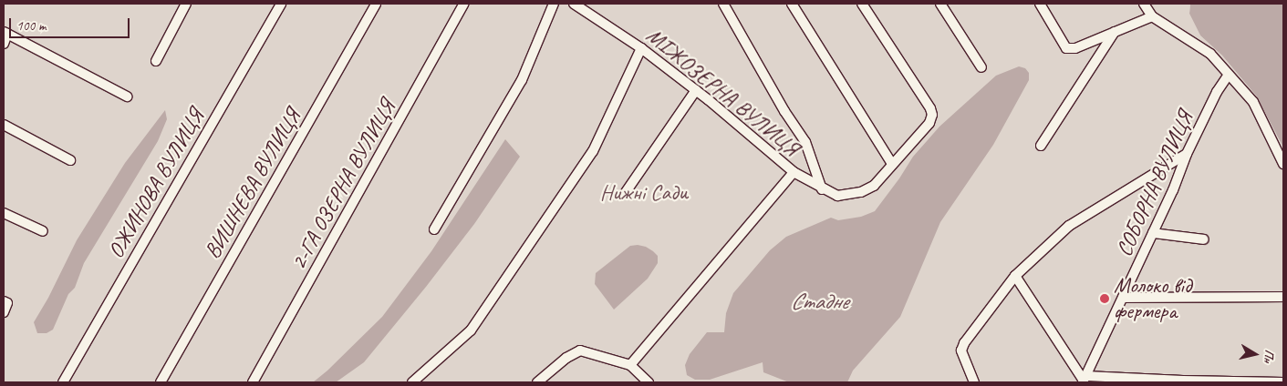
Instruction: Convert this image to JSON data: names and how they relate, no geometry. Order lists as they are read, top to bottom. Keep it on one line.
{"streets":{"street":["МІЖОЗЕРНА ВУЛИЦЯ","ОЖИНОВА ВУЛИЦЯ","ВИШНЕВА ВУЛИЦЯ","СОБОРНА ВУЛИЦЯ","2-ГА ОЗЕРНА ВУЛИЦЯ"]},"water":["Стадне"],"parks":["Нижні Сади"],"places":["Молоко від фермера"],"scale_bar":"100 m","north":"right"}
